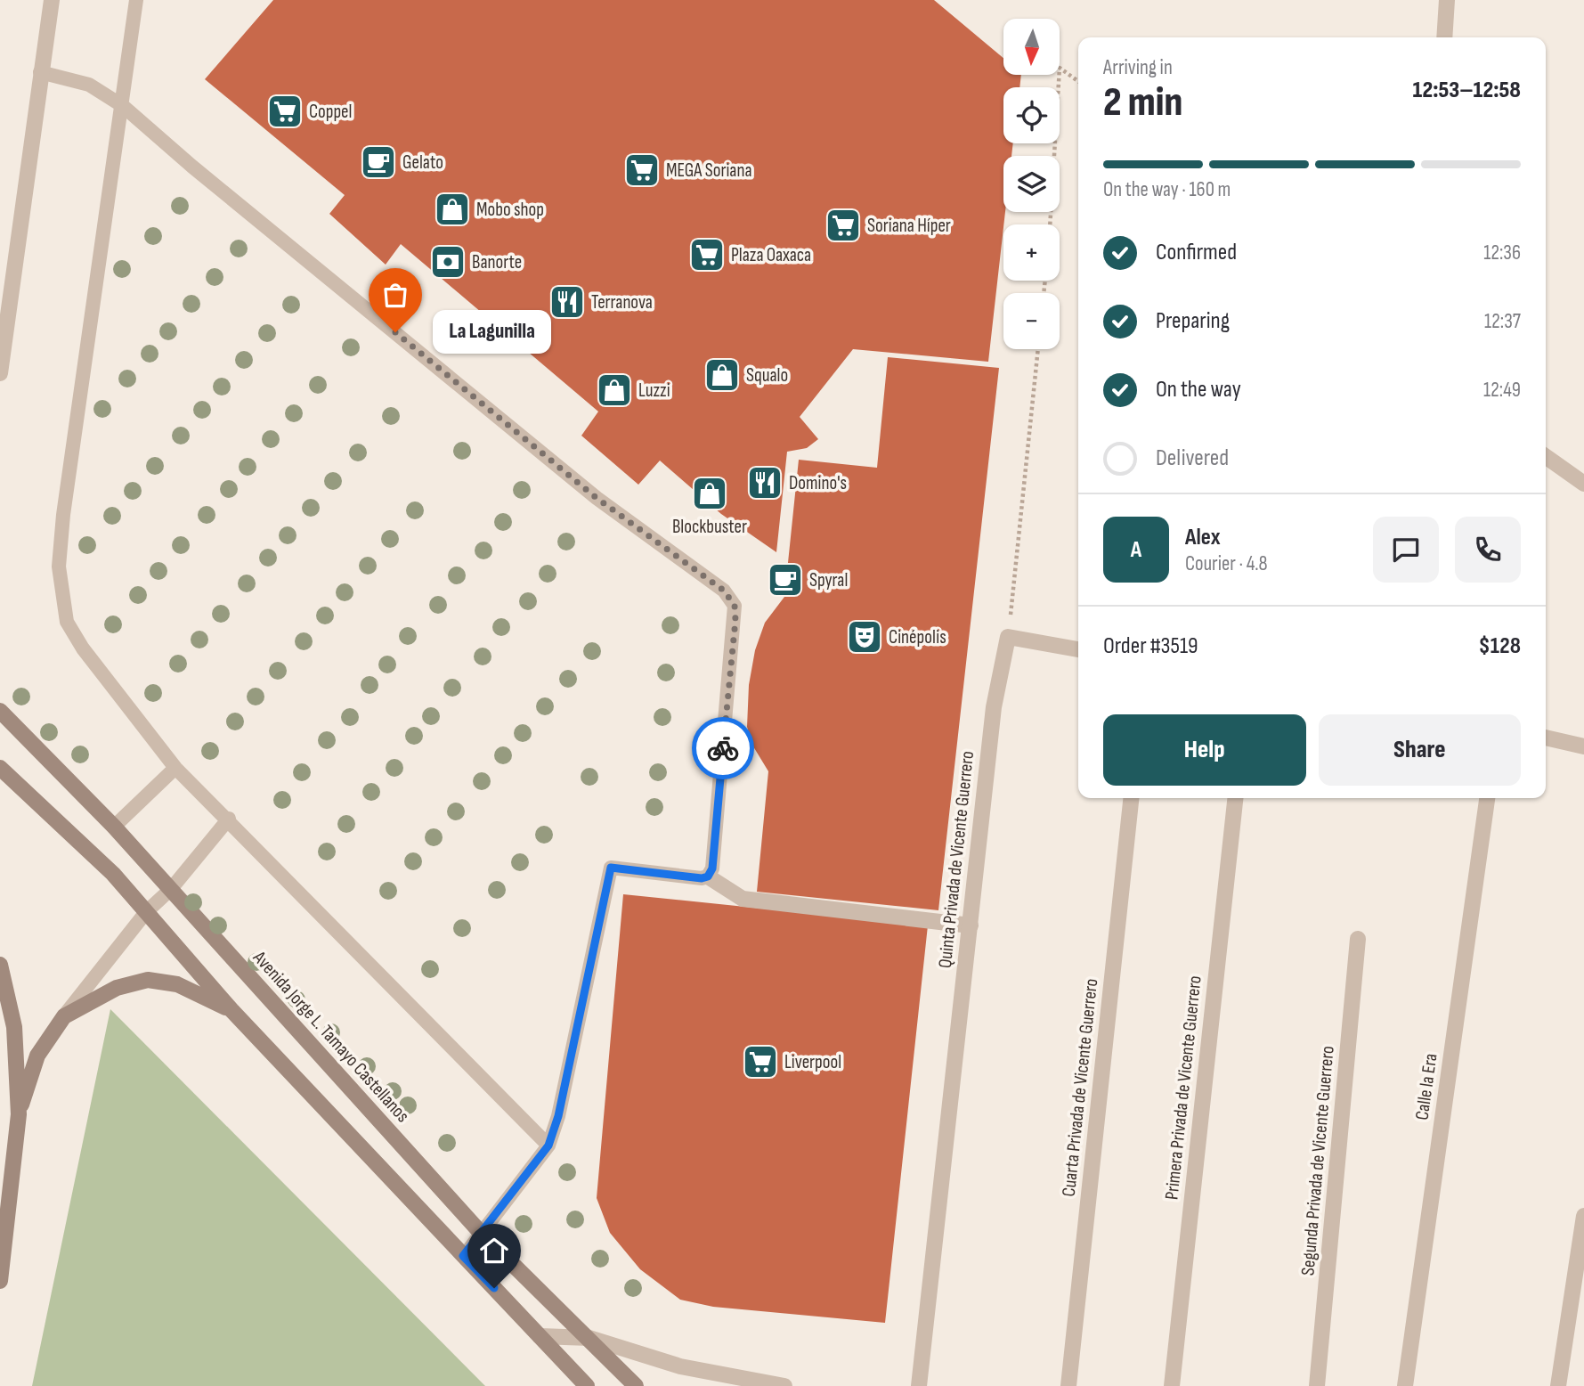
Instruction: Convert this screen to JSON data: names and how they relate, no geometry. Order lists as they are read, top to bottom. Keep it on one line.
{"streets":{"main road":["Avenida Jorge L. Tamayo Castellanos"],"street":["Quinta Privada de Vicente Guerrero","Calle la Era","Cuarta Privada de Vicente Guerrero","Primera Privada de Vicente Guerrero","Segunda Privada de Vicente Guerrero"]},"places":{"supermarket":["Coppel","MEGA Soriana","Soriana Híper","Plaza Oaxaca","Liverpool"],"cafe":["Gelato","Spyral"],"shop":["Mobo shop","Squalo","Luzzi","Blockbuster"],"bank":["Banorte"],"restaurant":["Terranova","Domino's"],"other":["La Lagunilla"],"theatre":["Cinépolis"]},"north":"bottom","page":{"map_buttons":["+","−"],"heading":["2 min","Arriving in","12:53–12:58"],"panel":["Alex","Courier · 4.8","Order #3519","$128"],"bar":"On the way · 160 m","list":[["Confirmed","12:36"],["Preparing","12:37"],["On the way","12:49"],"Delivered"],"bubble":"La Lagunilla","round":"A","buttons":["Help","Share"]}}
